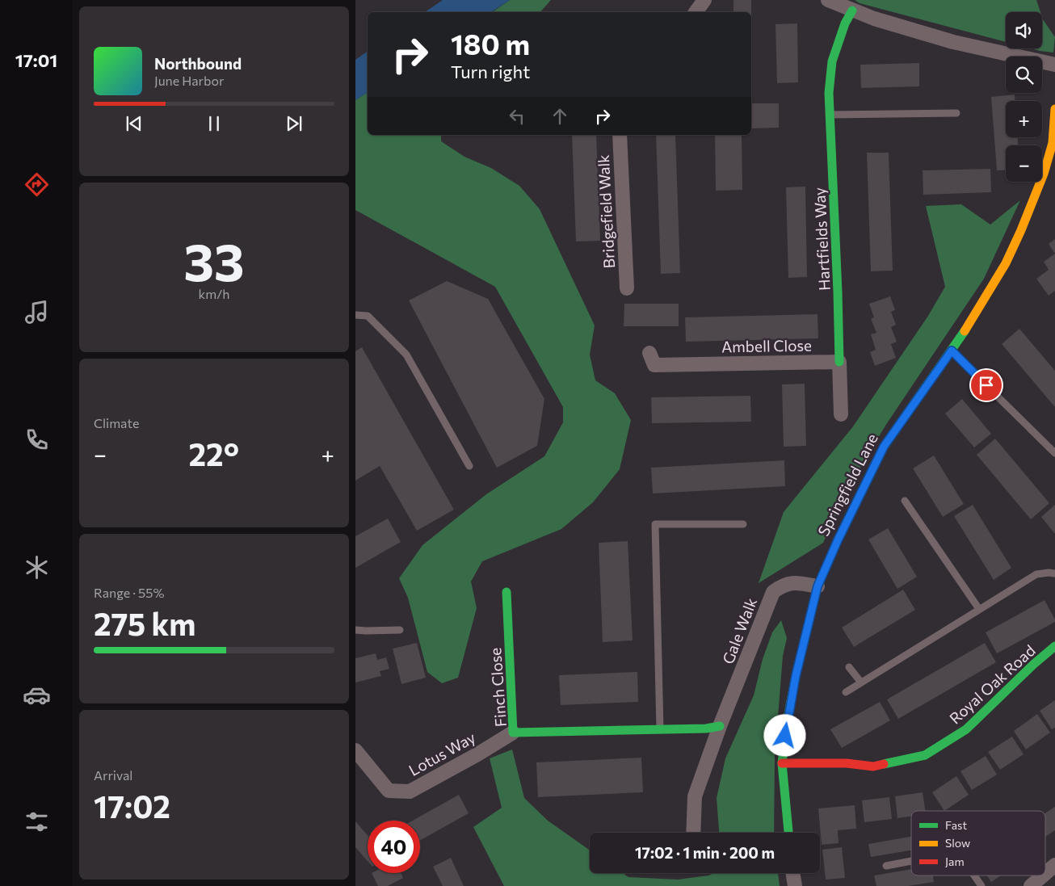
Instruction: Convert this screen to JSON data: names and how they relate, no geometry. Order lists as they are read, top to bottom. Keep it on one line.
{"streets":{"street":["Bridgefield Walk","Hartfields Way","Ambell Close","Springfield Lane","Gale Walk","Royal Oak Road","Finch Close","Lotus Way"]},"crossings":[["Hartfields Way","Ambell Close"],["Springfield Lane","Gale Walk"],["Springfield Lane","Royal Oak Road"],["Finch Close","Lotus Way"]],"legend":["Fast","Slow","Jam"],"page":{"tabs":"17:01","map_buttons":["+","−"],"turn":["180 m","Turn right"],"song":["Northbound","June Harbor"],"tile":[["33","km/h"],"Climate",["Range · 55%","275 km"],["Arrival","17:02"]],"heat":["−","22°","+"],"limit":"40","trip":"17:02 · 1 min · 200 m"}}
